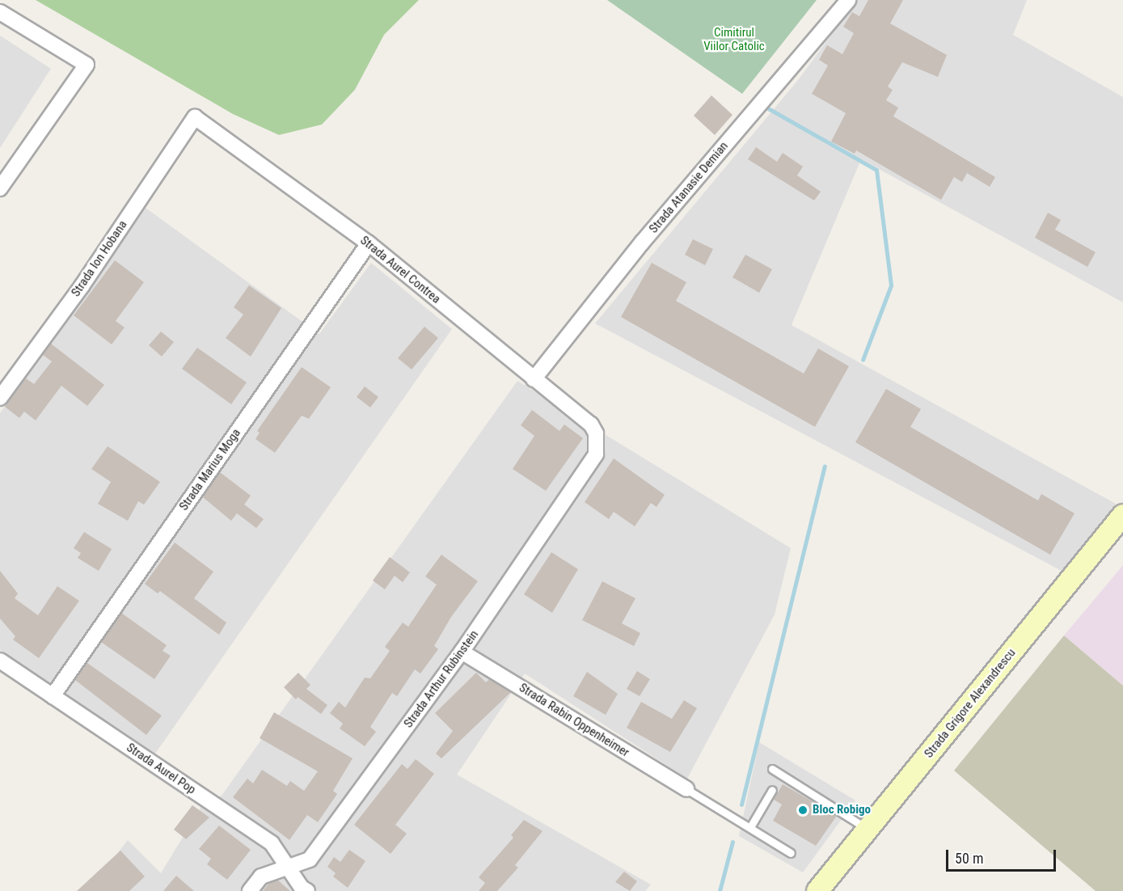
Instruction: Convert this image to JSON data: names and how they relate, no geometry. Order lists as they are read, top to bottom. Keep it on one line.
{"streets":{"street":["Strada Atanasie Demian","Strada Ion Hobana","Strada Aurel Contrea","Strada Marius Moga","Strada Arthur Rubinstein","Strada Grigore Alexandrescu","Strada Rabin Oppenheimer","Strada Aurel Pop"]},"crossings":[["Strada Atanasie Demian","Strada Aurel Contrea"],["Strada Ion Hobana","Strada Aurel Contrea"],["Strada Aurel Contrea","Strada Marius Moga"],["Strada Aurel Contrea","Strada Arthur Rubinstein"],["Strada Marius Moga","Strada Aurel Pop"],["Strada Arthur Rubinstein","Strada Rabin Oppenheimer"],["Strada Arthur Rubinstein","Strada Aurel Pop"]],"parks":["Cimitirul Viilor Catolic"],"places":["Bloc Robigo"],"scale_bar":"50 m"}
